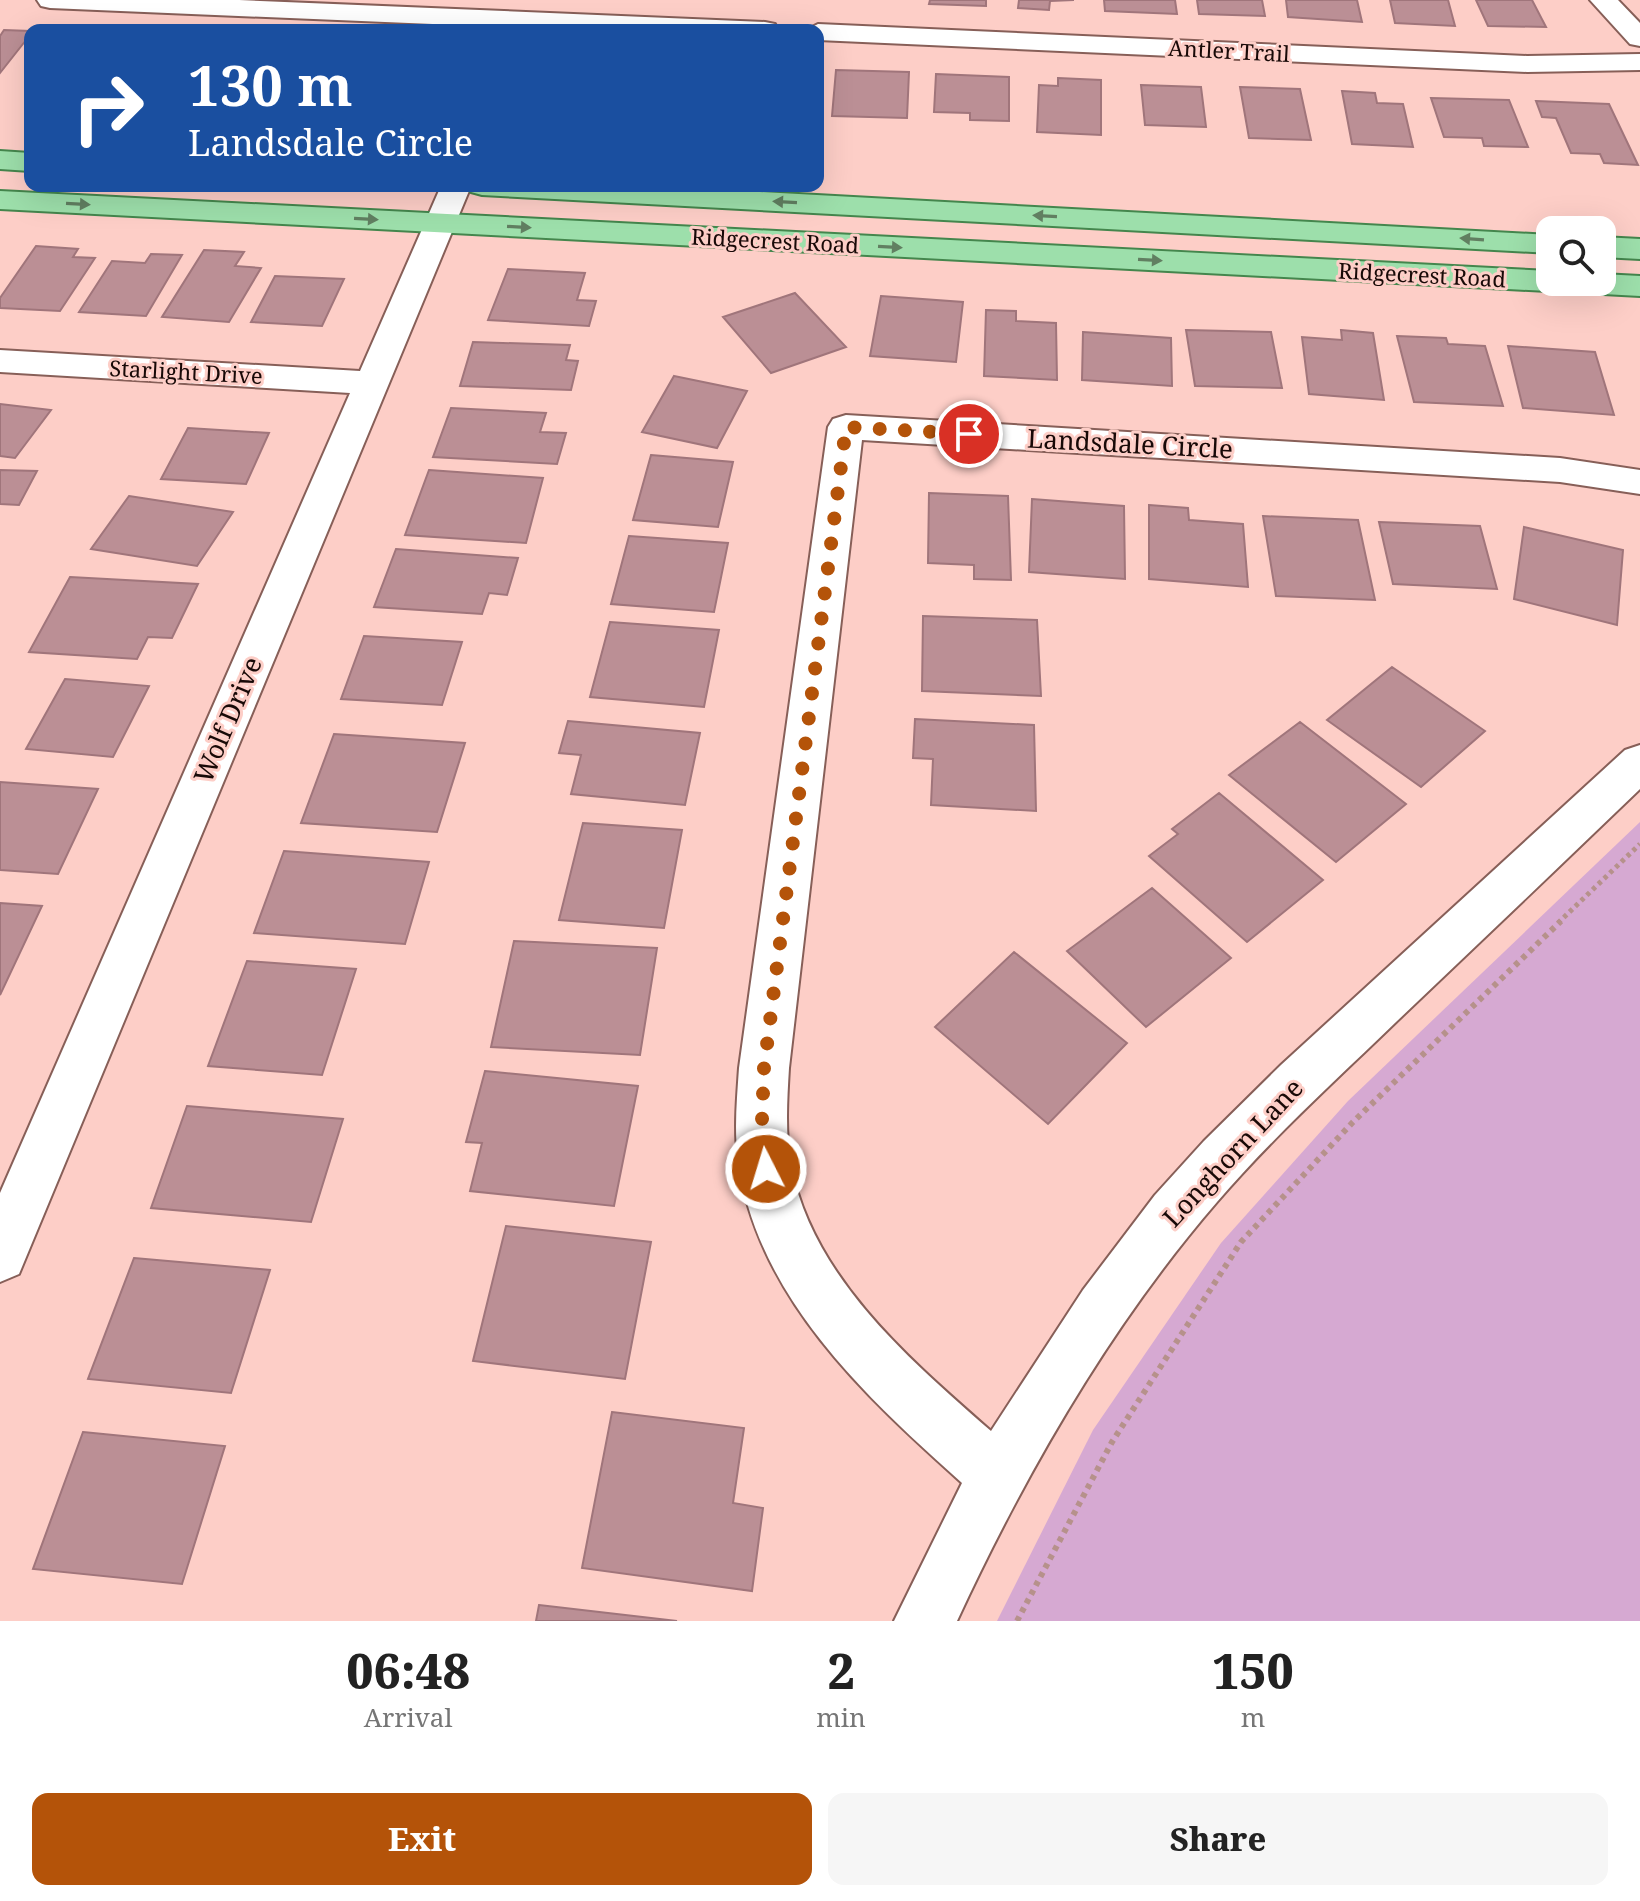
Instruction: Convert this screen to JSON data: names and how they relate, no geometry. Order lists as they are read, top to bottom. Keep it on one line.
{"streets":{"main road":["Ridgecrest Road"],"street":["Antler Trail","Starlight Drive","Landsdale Circle","Wolf Drive","Longhorn Lane"]},"crossings":[["Ridgecrest Road","Wolf Drive"],["Starlight Drive","Wolf Drive"],["Landsdale Circle","Longhorn Lane"]],"page":{"turn":["130 m","Landsdale Circle"],"eta":["06:48","Arrival","2","min","150","m"],"buttons":["Exit","Share"]}}
